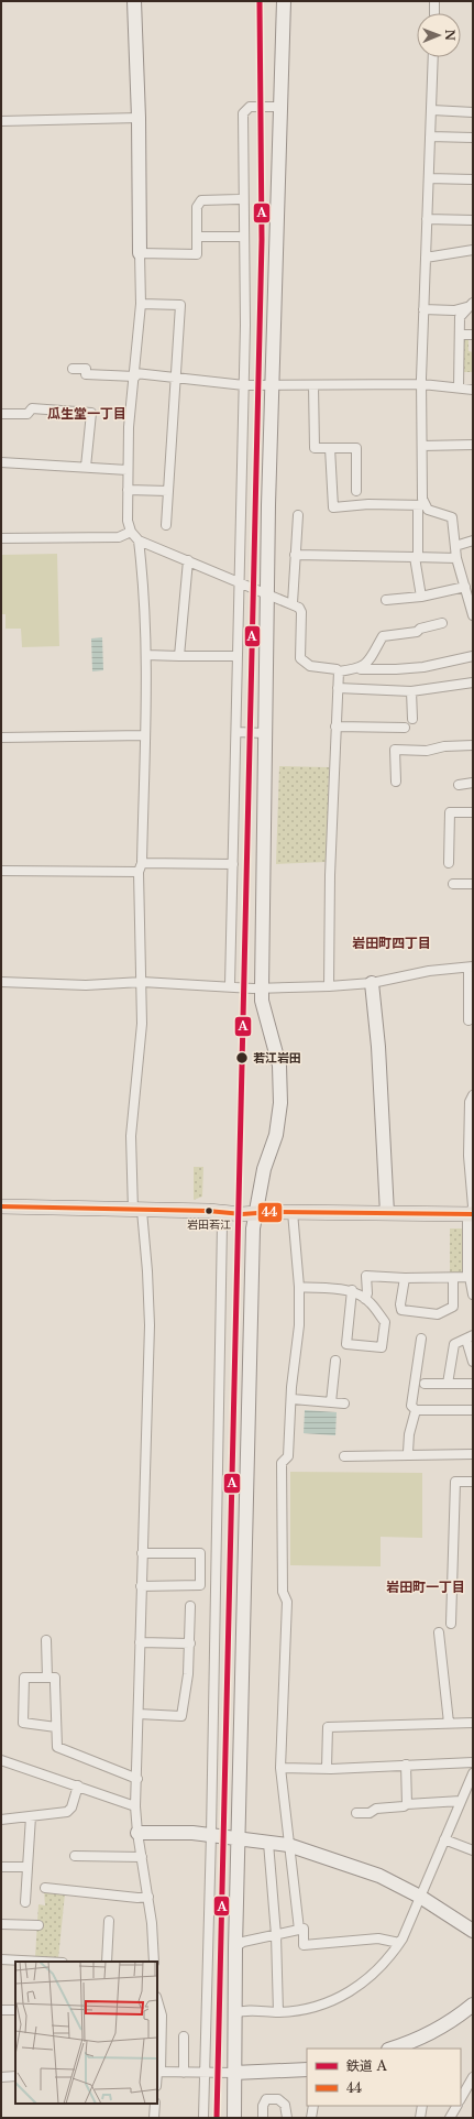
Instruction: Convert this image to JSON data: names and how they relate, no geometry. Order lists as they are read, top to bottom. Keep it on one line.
{"districts":["瓜生堂一丁目","岩田町四丁目","岩田町一丁目"],"places":["若江岩田","岩田若江"],"lines":["rail line A","transit line 44"],"legend":["鉄道 A","44"],"north":"right"}
